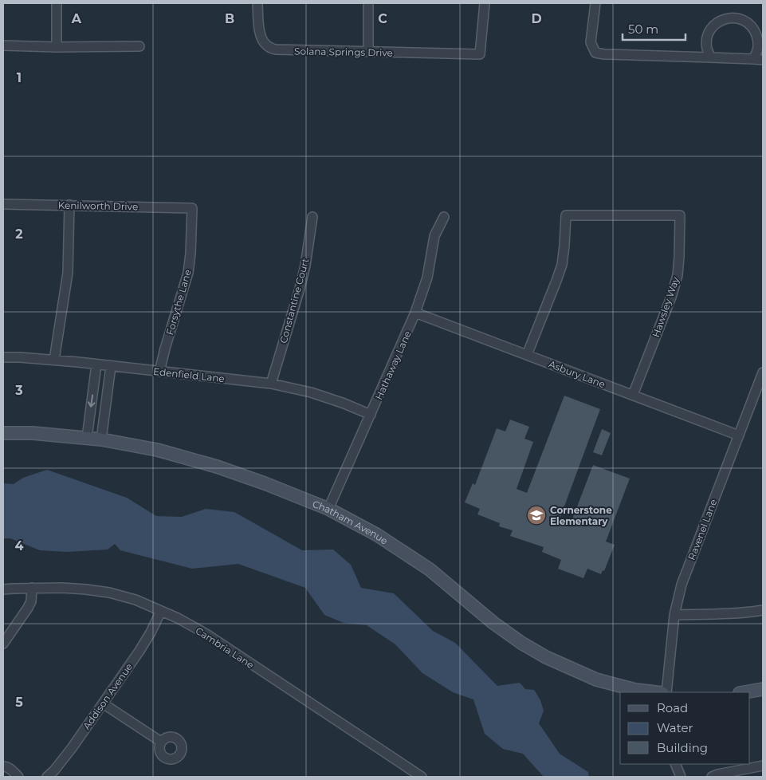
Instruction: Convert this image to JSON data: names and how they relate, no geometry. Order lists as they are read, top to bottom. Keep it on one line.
{"streets":{"street":["Solana Springs Drive","Kenilworth Drive","Constantine Court","Forsythe Lane","Hawsley Way","Hathaway Lane","Asbury Lane","Edenfield Lane","Chatham Avenue","Ravenel Lane","Cambria Lane","Addison Avenue"]},"crossings":[["Kenilworth Drive","Forsythe Lane"],["Constantine Court","Edenfield Lane"],["Forsythe Lane","Edenfield Lane"],["Hawsley Way","Asbury Lane"],["Hathaway Lane","Asbury Lane"],["Hathaway Lane","Edenfield Lane"],["Hathaway Lane","Chatham Avenue"],["Asbury Lane","Ravenel Lane"],["Cambria Lane","Addison Avenue"]],"places":{"school or university":["Cornerstone Elementary"]},"legend":["Road","Water","Building"],"scale_bar":"50 m","grid":{"columns":["A","B","C","D"],"rows":["1","2","3","4","5"]}}
